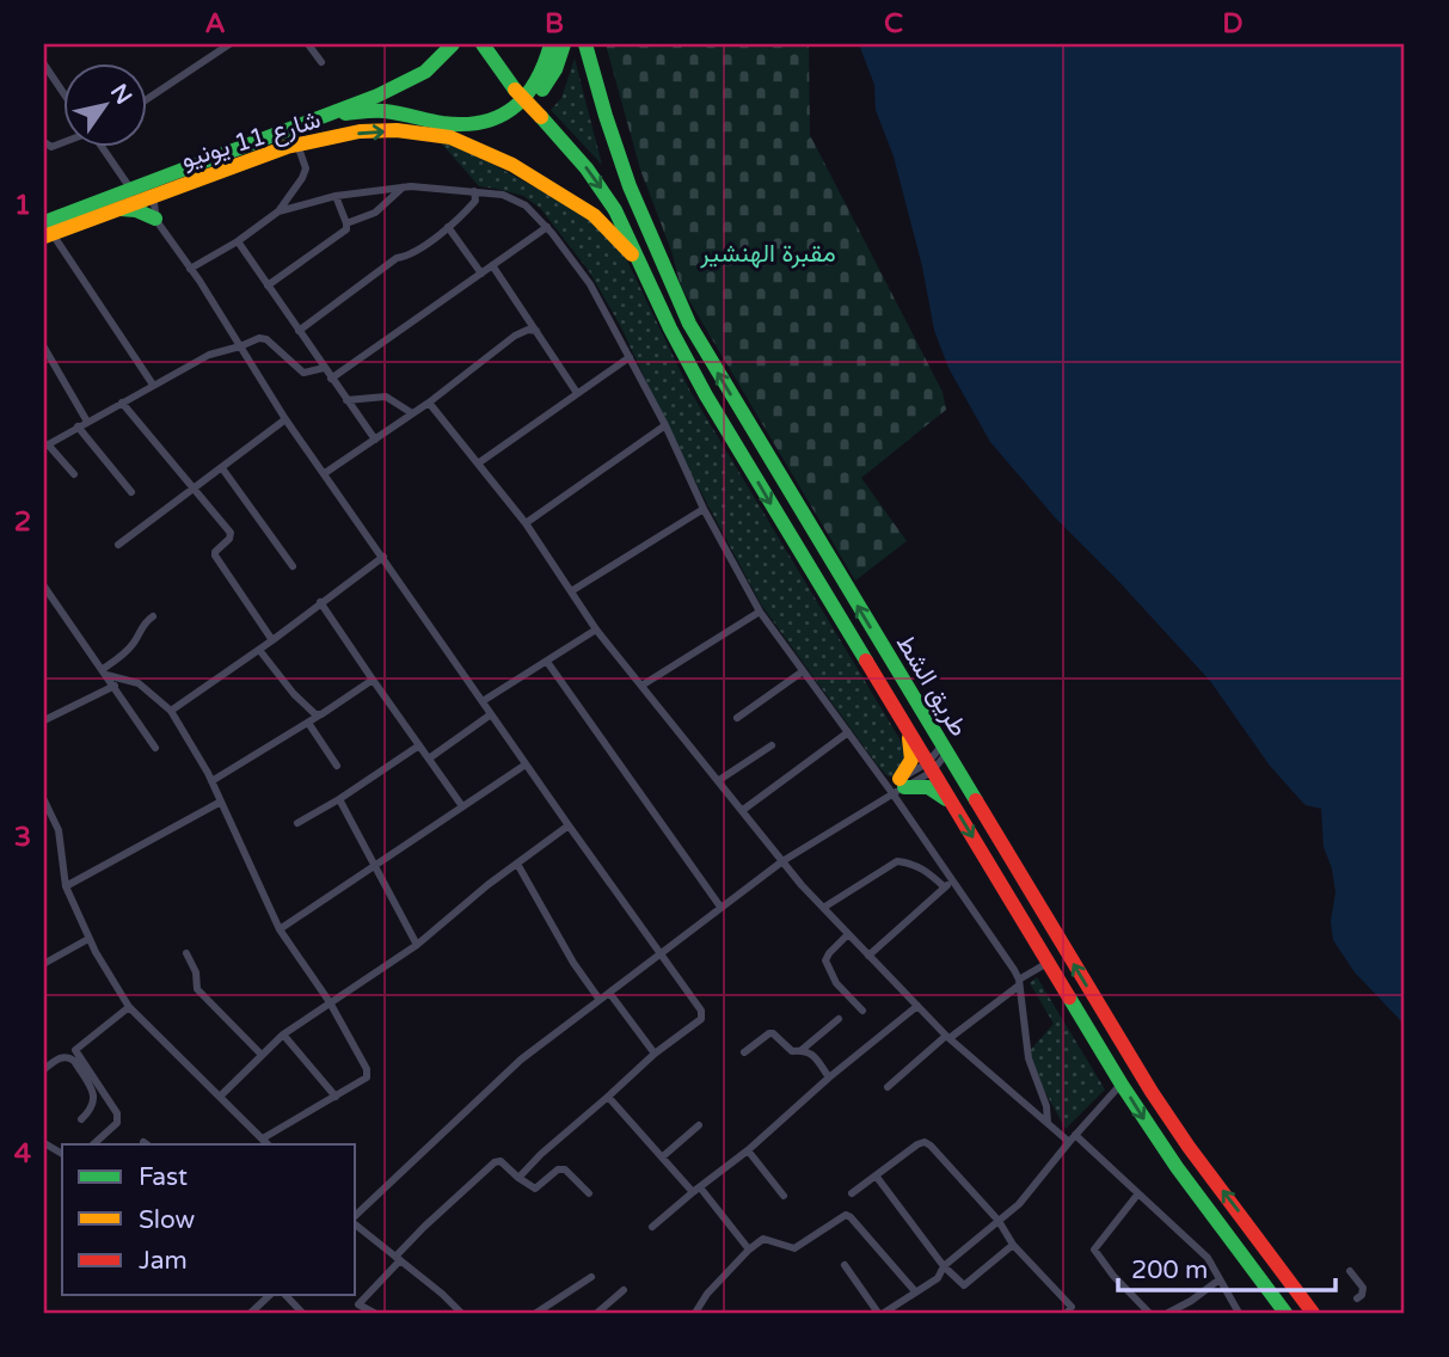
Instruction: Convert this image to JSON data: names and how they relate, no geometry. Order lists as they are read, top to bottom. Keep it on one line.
{"streets":{"highway":["شارع 11 يونيو","طريق الشط"]},"crossings":[["شارع 11 يونيو","طريق الشط"]],"parks":["مقبرة الهنشير"],"legend":["Fast","Slow","Jam"],"scale_bar":"200 m","north":"top right","grid":{"columns":["A","B","C","D"],"rows":["1","2","3","4"]}}
